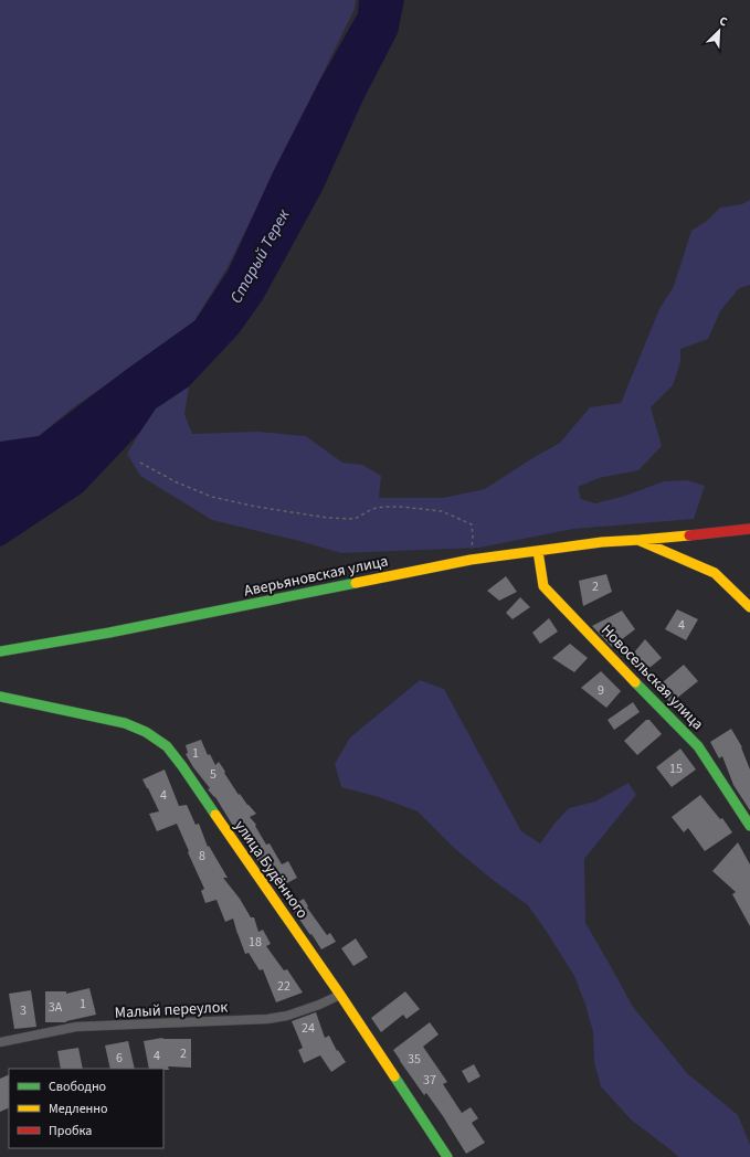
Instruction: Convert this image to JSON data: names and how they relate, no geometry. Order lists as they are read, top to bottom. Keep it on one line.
{"streets":{"street":["Аверьяновская улица","Новосельская улица","улица Будённого","Малый переулок"]},"crossings":[["Аверьяновская улица","Новосельская улица"],["улица Будённого","Малый переулок"]],"water":["Старый Терек"],"house_numbers":["2","4","9","1","15","5","4","8","18","22","1","3А","3","24","2","4","6","35","37"],"legend":["Свободно","Медленно","Пробка"],"north":"top right"}
